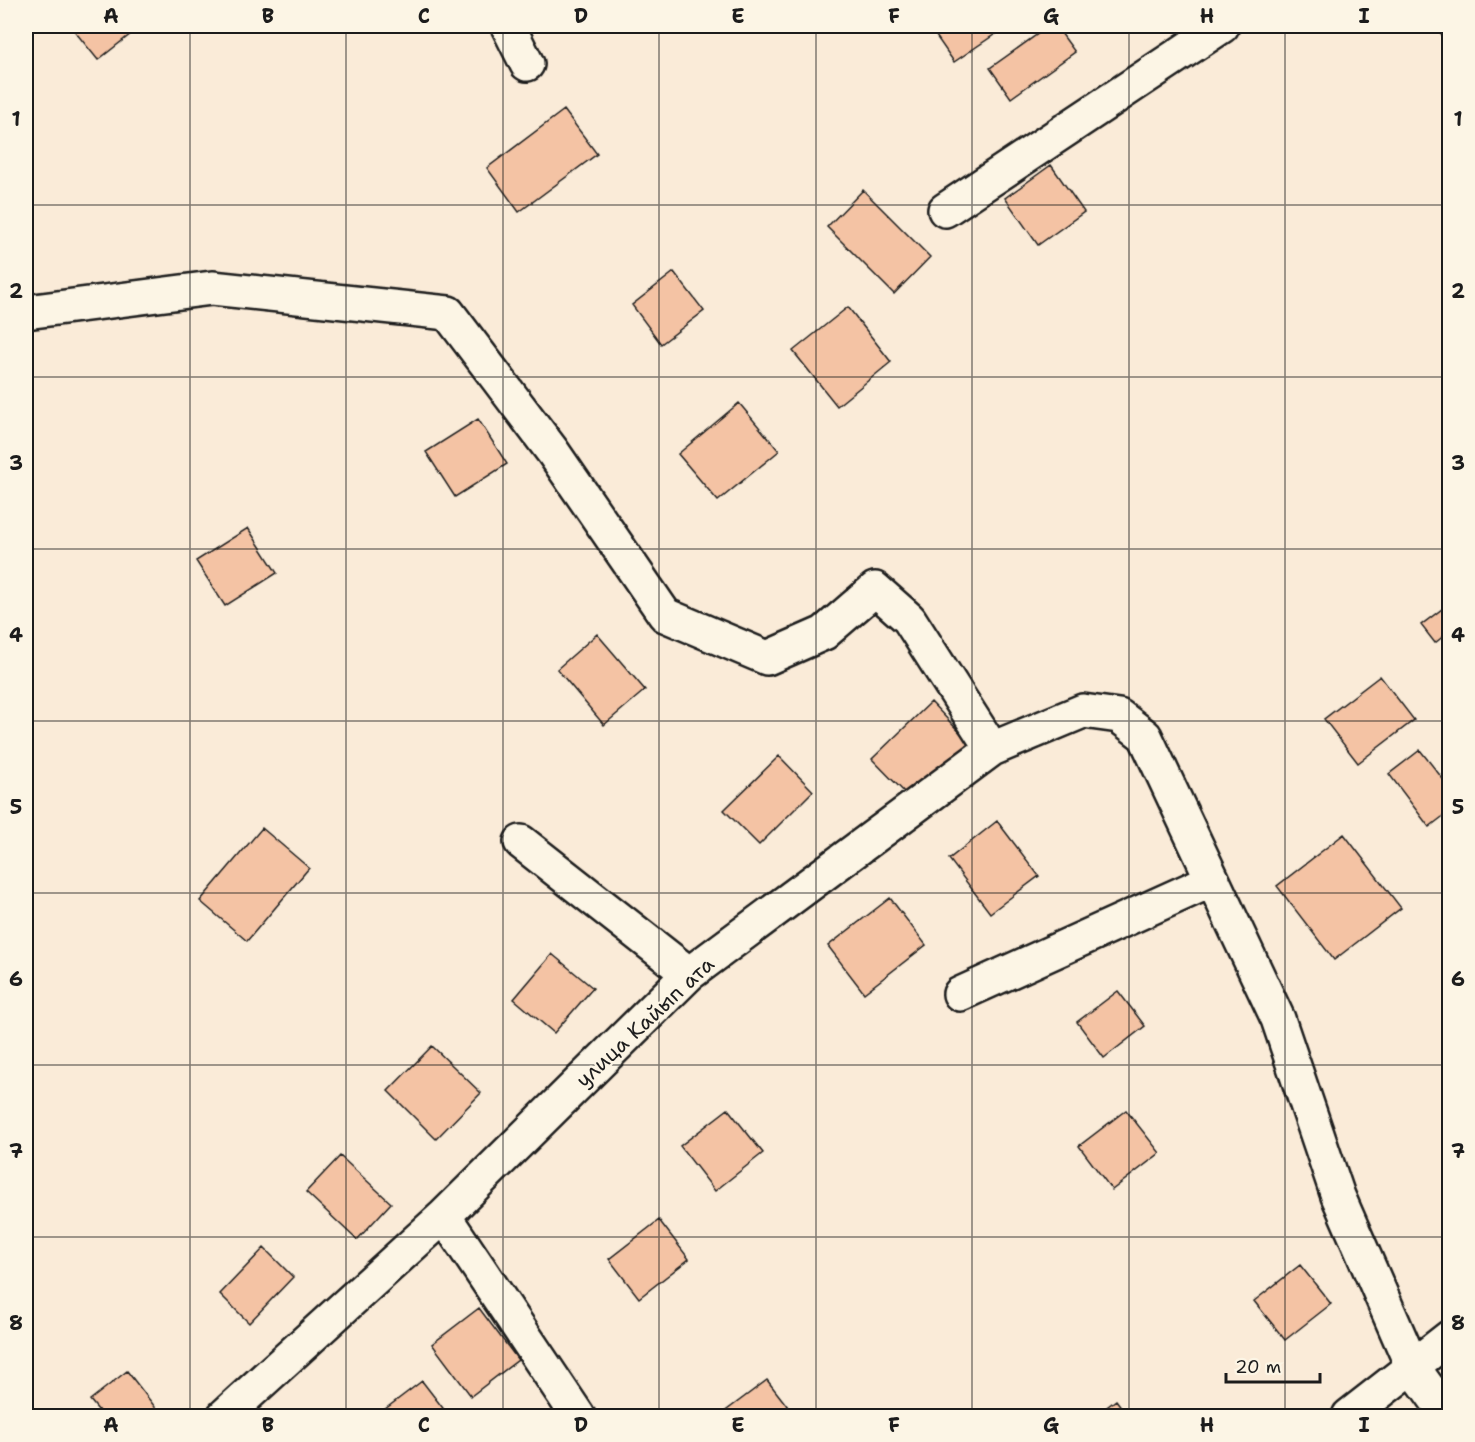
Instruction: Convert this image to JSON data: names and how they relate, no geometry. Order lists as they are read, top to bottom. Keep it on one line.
{"streets":{"street":["улица Кайып ата"]},"scale_bar":"20 m","grid":{"columns":["A","B","C","D","E","F","G","H","I"],"rows":["1","2","3","4","5","6","7","8"]}}
